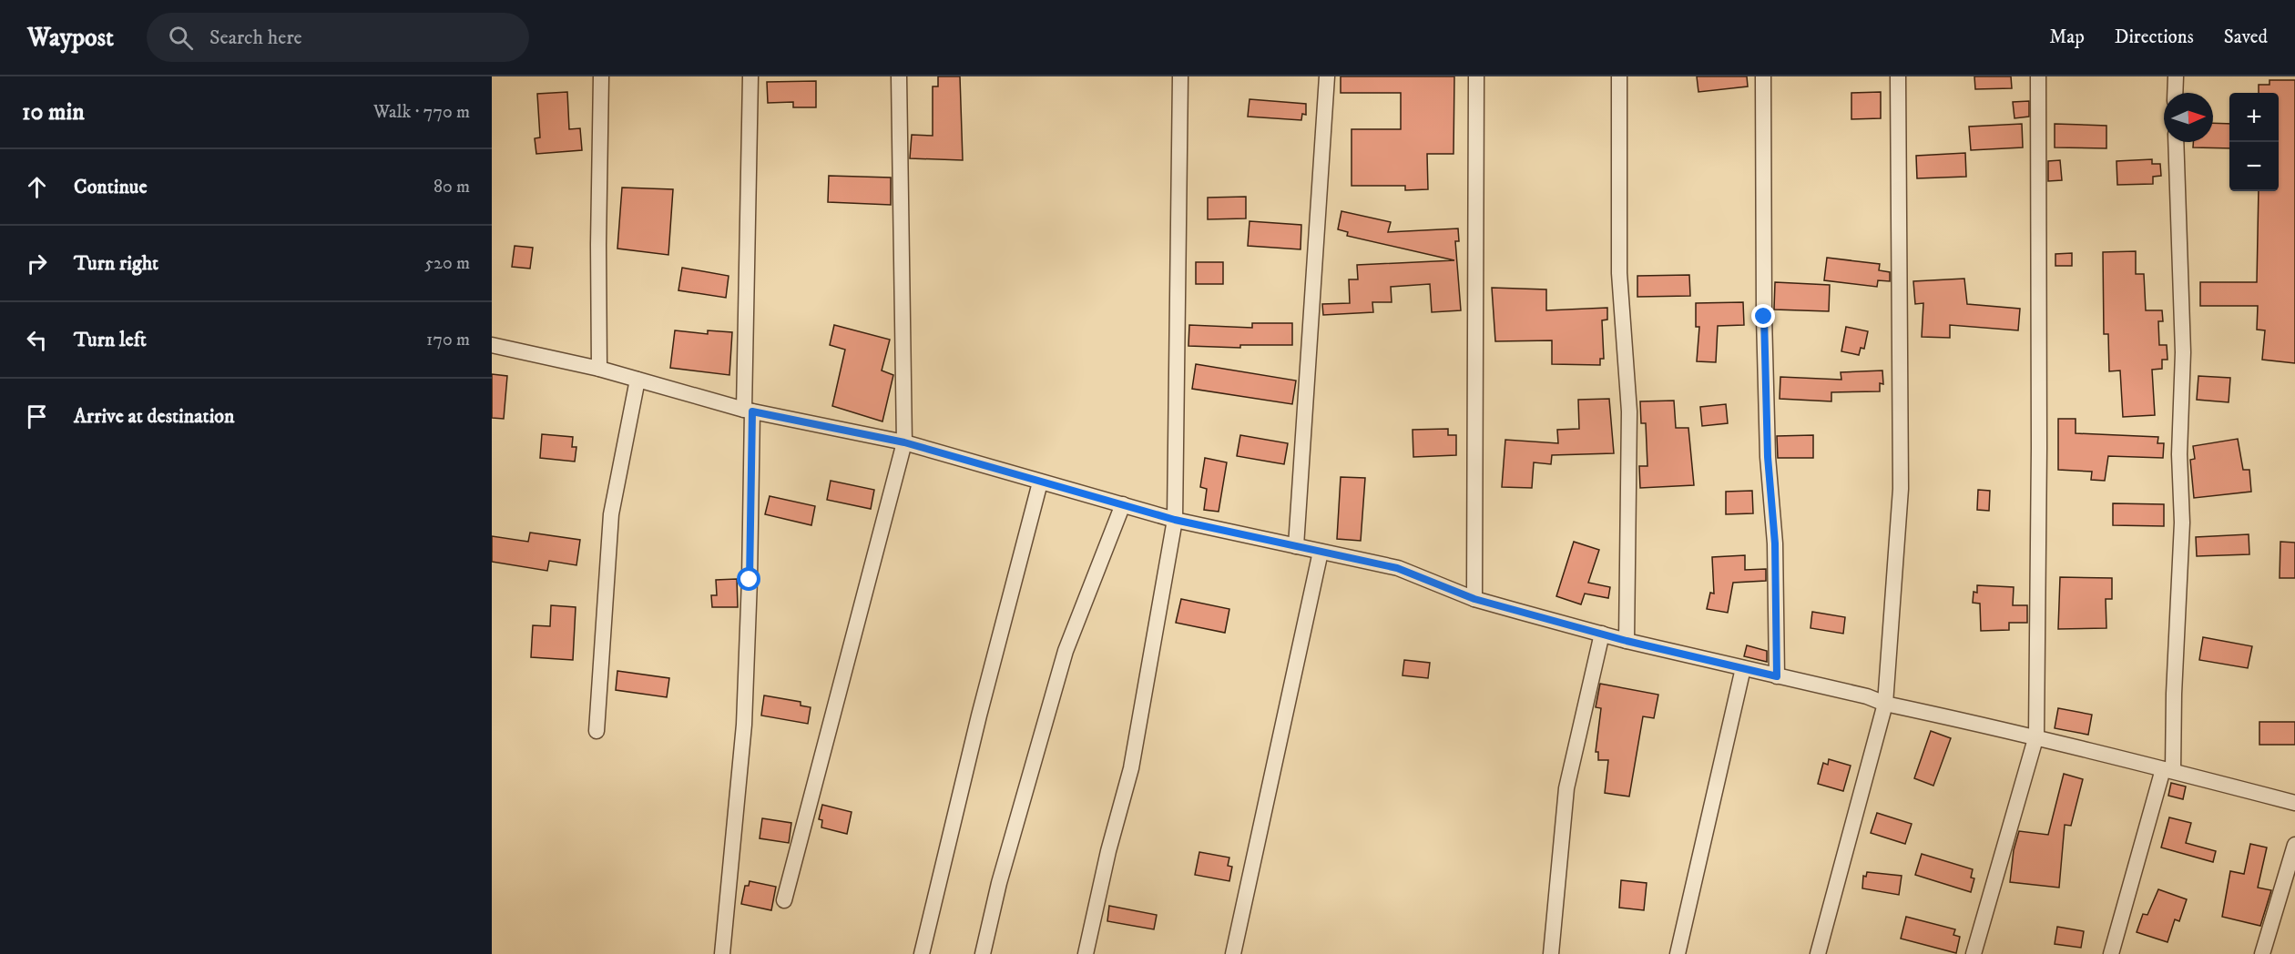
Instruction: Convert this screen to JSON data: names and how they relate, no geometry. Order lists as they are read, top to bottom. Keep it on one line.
{"north":"right","page":{"header":"Waypost","search":"Search here","nav":["Map","Directions","Saved"],"heading":["10 min","Walk · 770 m"],"map_buttons":["+","−"],"list":[["Continue","80 m"],["Turn right","520 m"],["Turn left","170 m"],"Arrive at destination"]}}
